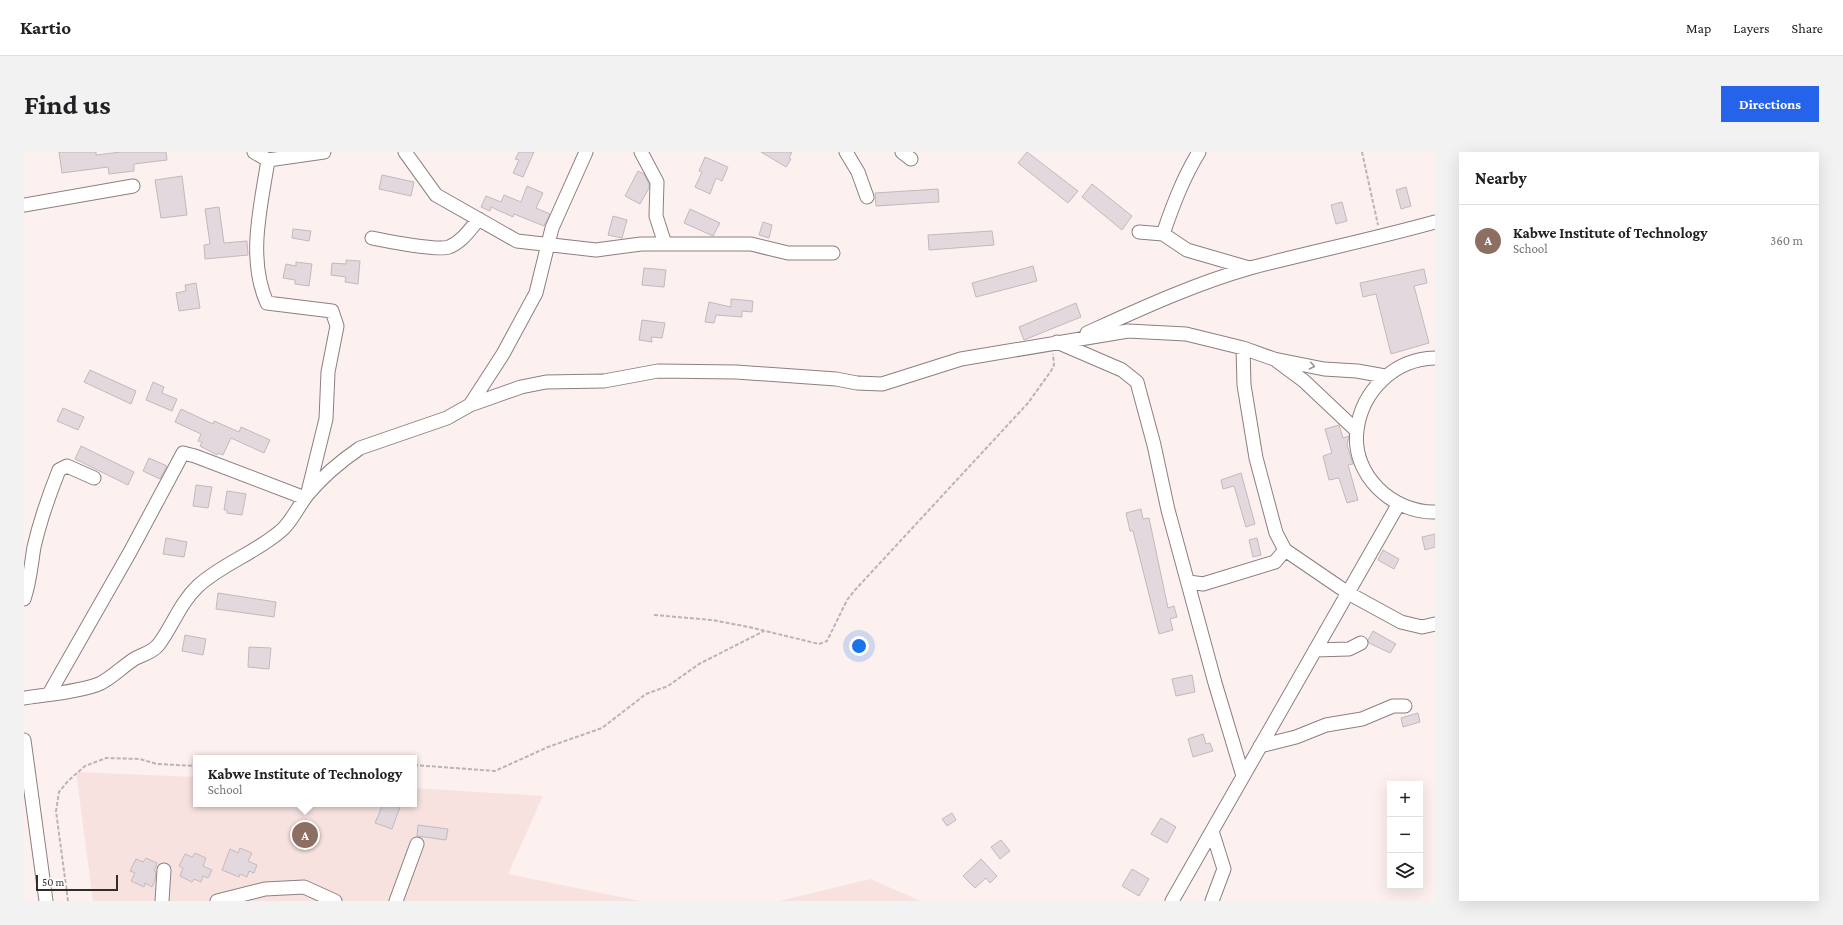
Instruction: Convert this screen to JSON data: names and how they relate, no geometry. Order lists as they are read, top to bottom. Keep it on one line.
{"scale_bar":"50 m","page":{"header":"Kartio","nav":["Map","Layers","Share"],"buttons":"Directions","title":"Find us","heading":"Nearby","list":[{"mark":"A","name":"Kabwe Institute of Technology","note":"School","value":"360 m"}],"popup":["Kabwe Institute of Technology","School"],"map_buttons":["+","−"],"pins":"A","scale":"50 m"}}
